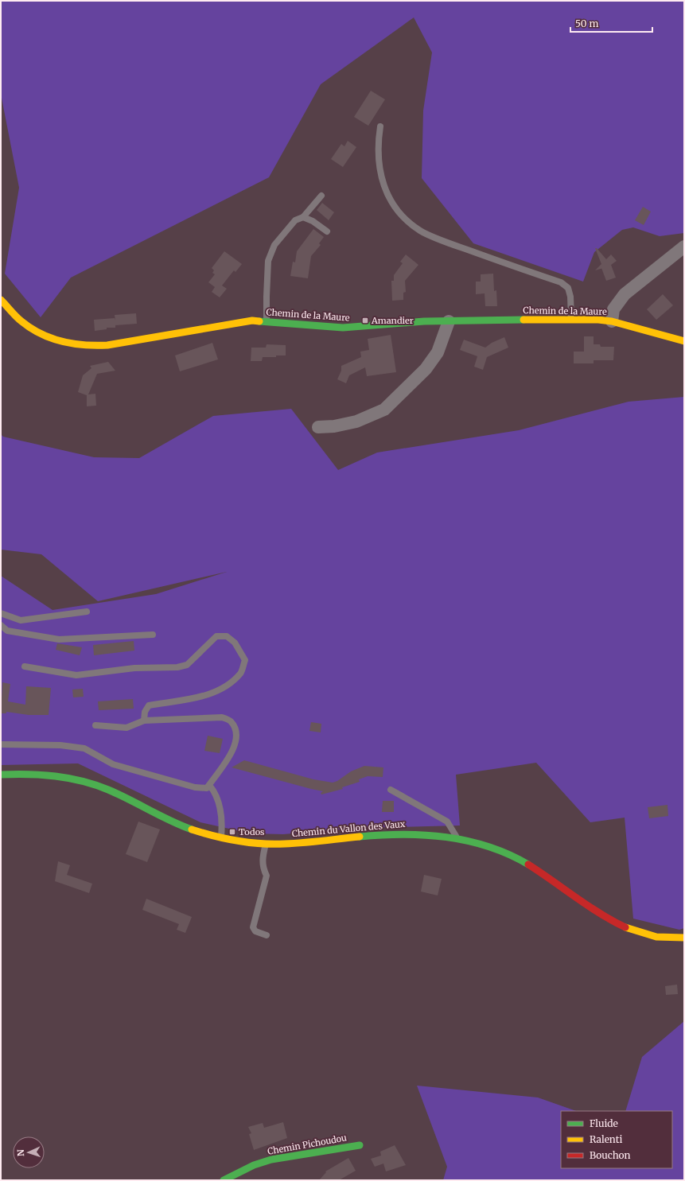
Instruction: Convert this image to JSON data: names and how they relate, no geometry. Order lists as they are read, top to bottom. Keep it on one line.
{"streets":{"street":["Chemin de la Maure","Chemin du Vallon des Vaux","Chemin Pichoudou"]},"places":{"transit":["Amandier","Todos"]},"legend":["Fluide","Ralenti","Bouchon"],"scale_bar":"50 m","north":"left"}
